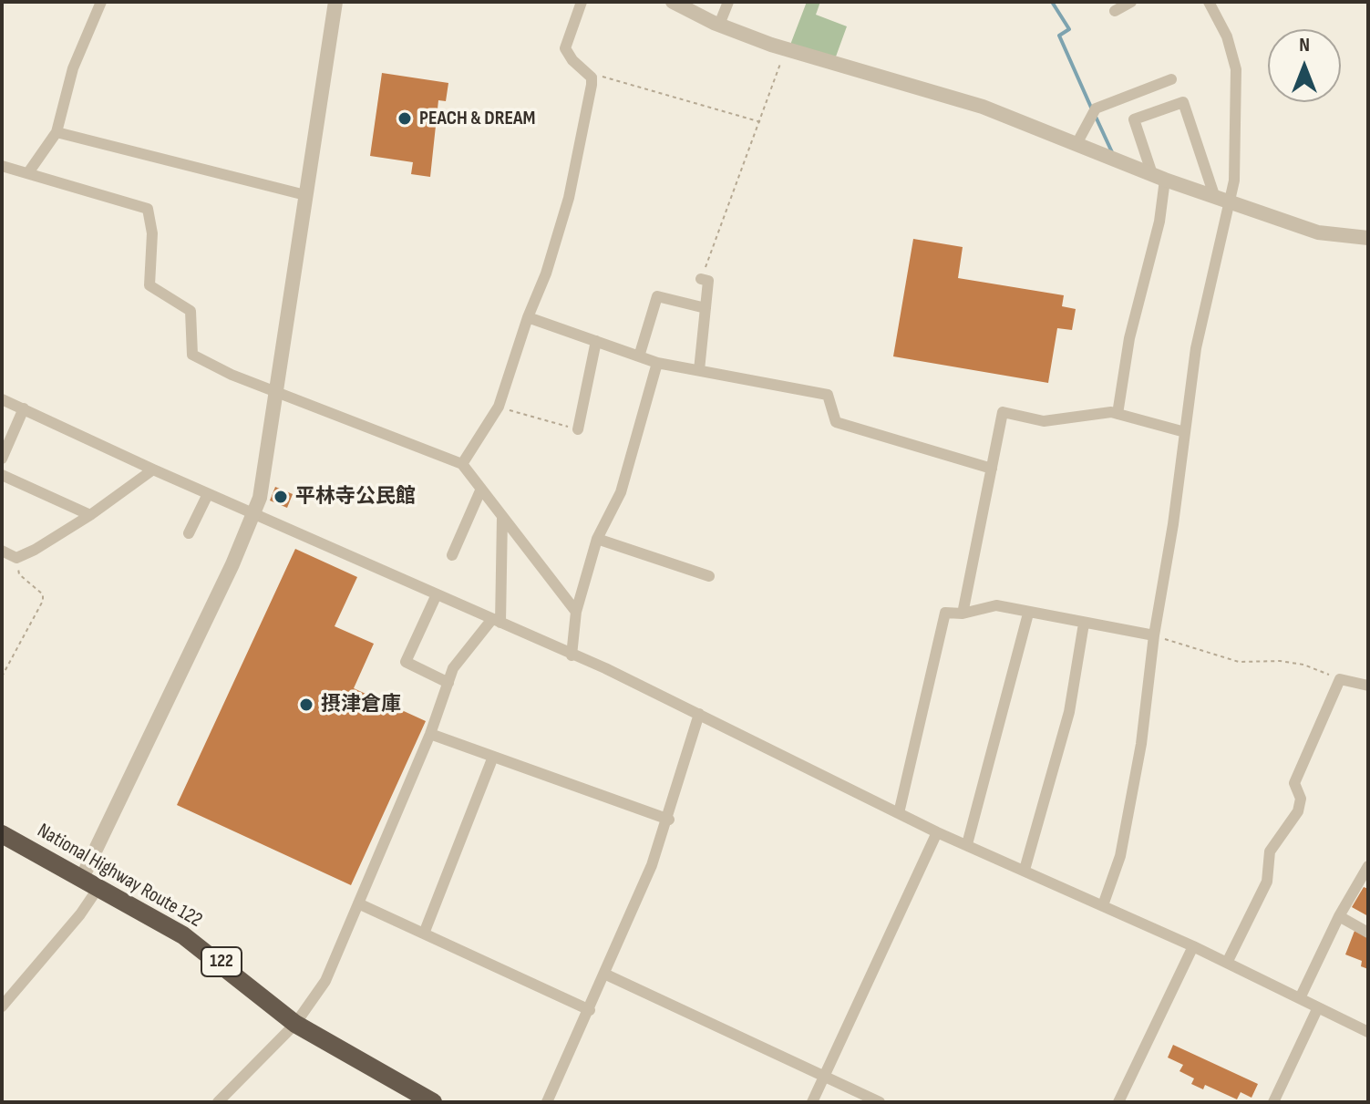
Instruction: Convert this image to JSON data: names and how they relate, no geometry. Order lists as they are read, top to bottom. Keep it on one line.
{"streets":{"highway":["National Highway Route 122","122"]},"places":["PEACH & DREAM","平林寺公民館","摂津倉庫"],"north":"top"}
